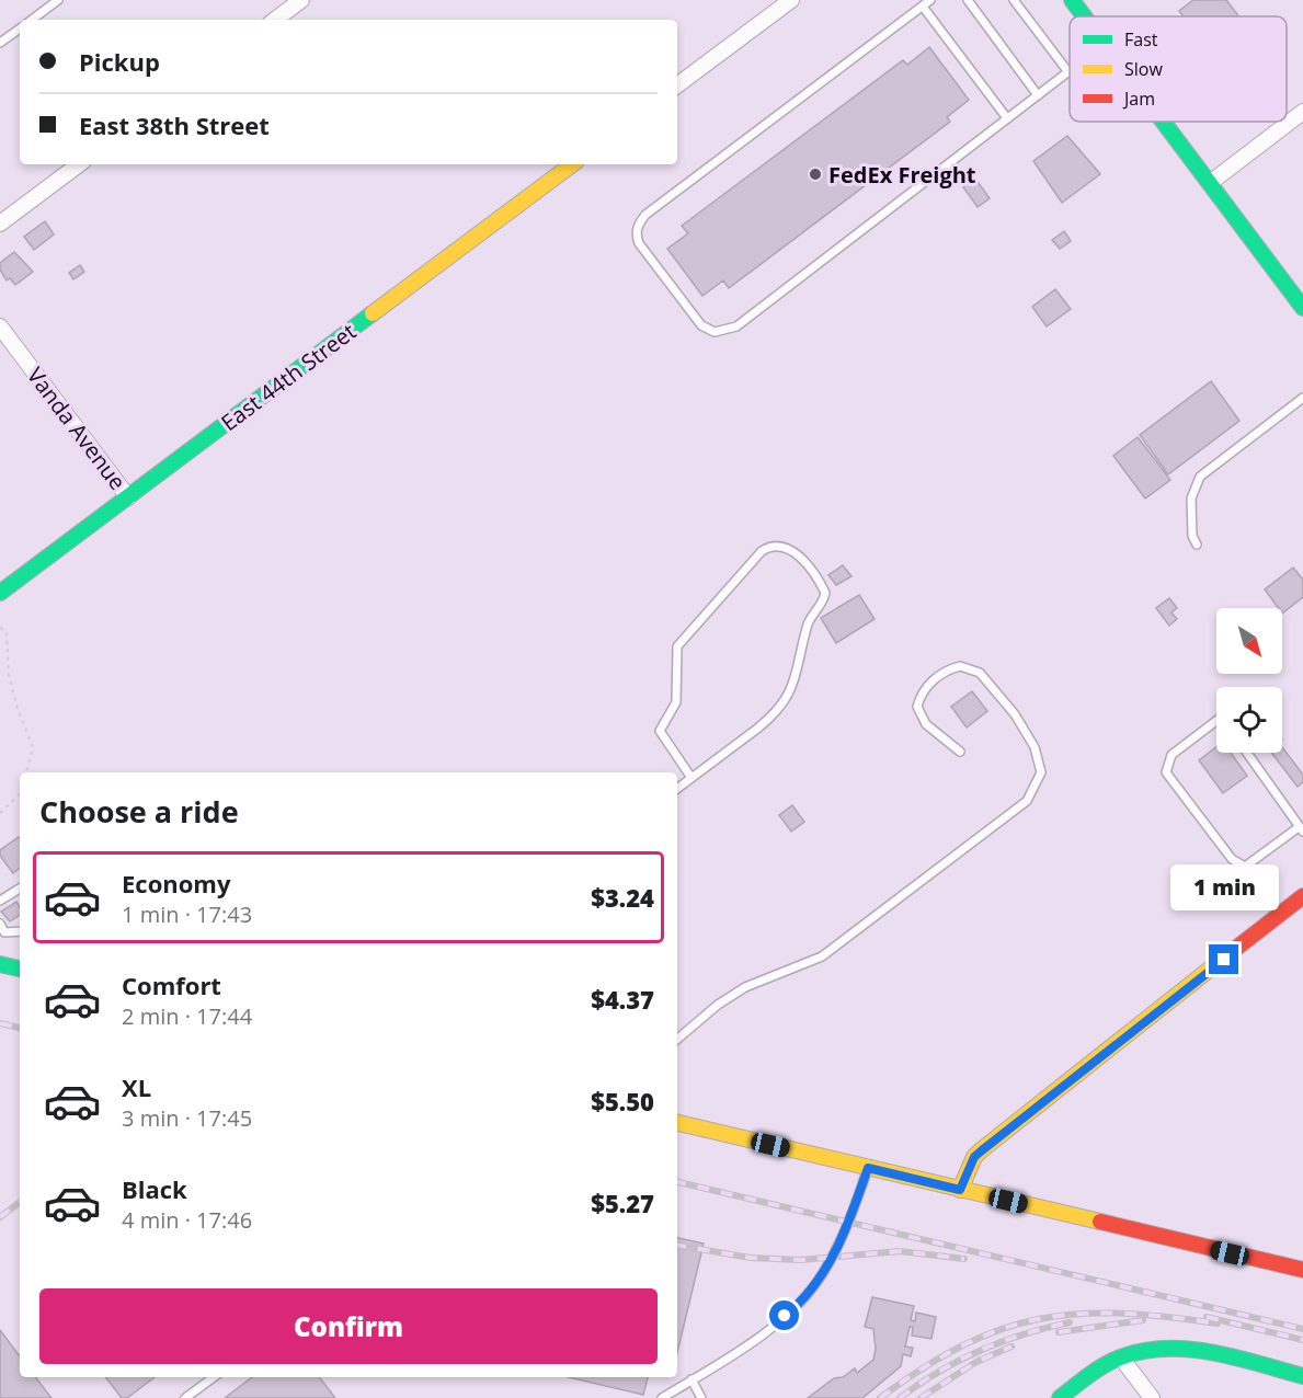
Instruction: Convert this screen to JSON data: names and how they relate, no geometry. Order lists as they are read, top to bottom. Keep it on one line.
{"streets":{"street":["East 44th Street","Vanda Avenue"]},"crossings":[["East 44th Street","Vanda Avenue"]],"places":["FedEx Freight"],"legend":["Fast","Slow","Jam"],"north":"bottom right","page":{"banner":["Pickup","East 38th Street"],"heading":"Choose a ride","list":[{"name":"Economy","note":"1 min · 17:43","value":"$3.24"},{"name":"Comfort","note":"2 min · 17:44","value":"$4.37"},{"name":"XL","note":"3 min · 17:45","value":"$5.50"},{"name":"Black","note":"4 min · 17:46","value":"$5.27"}],"bubble":"1 min","buttons":"Confirm"}}
